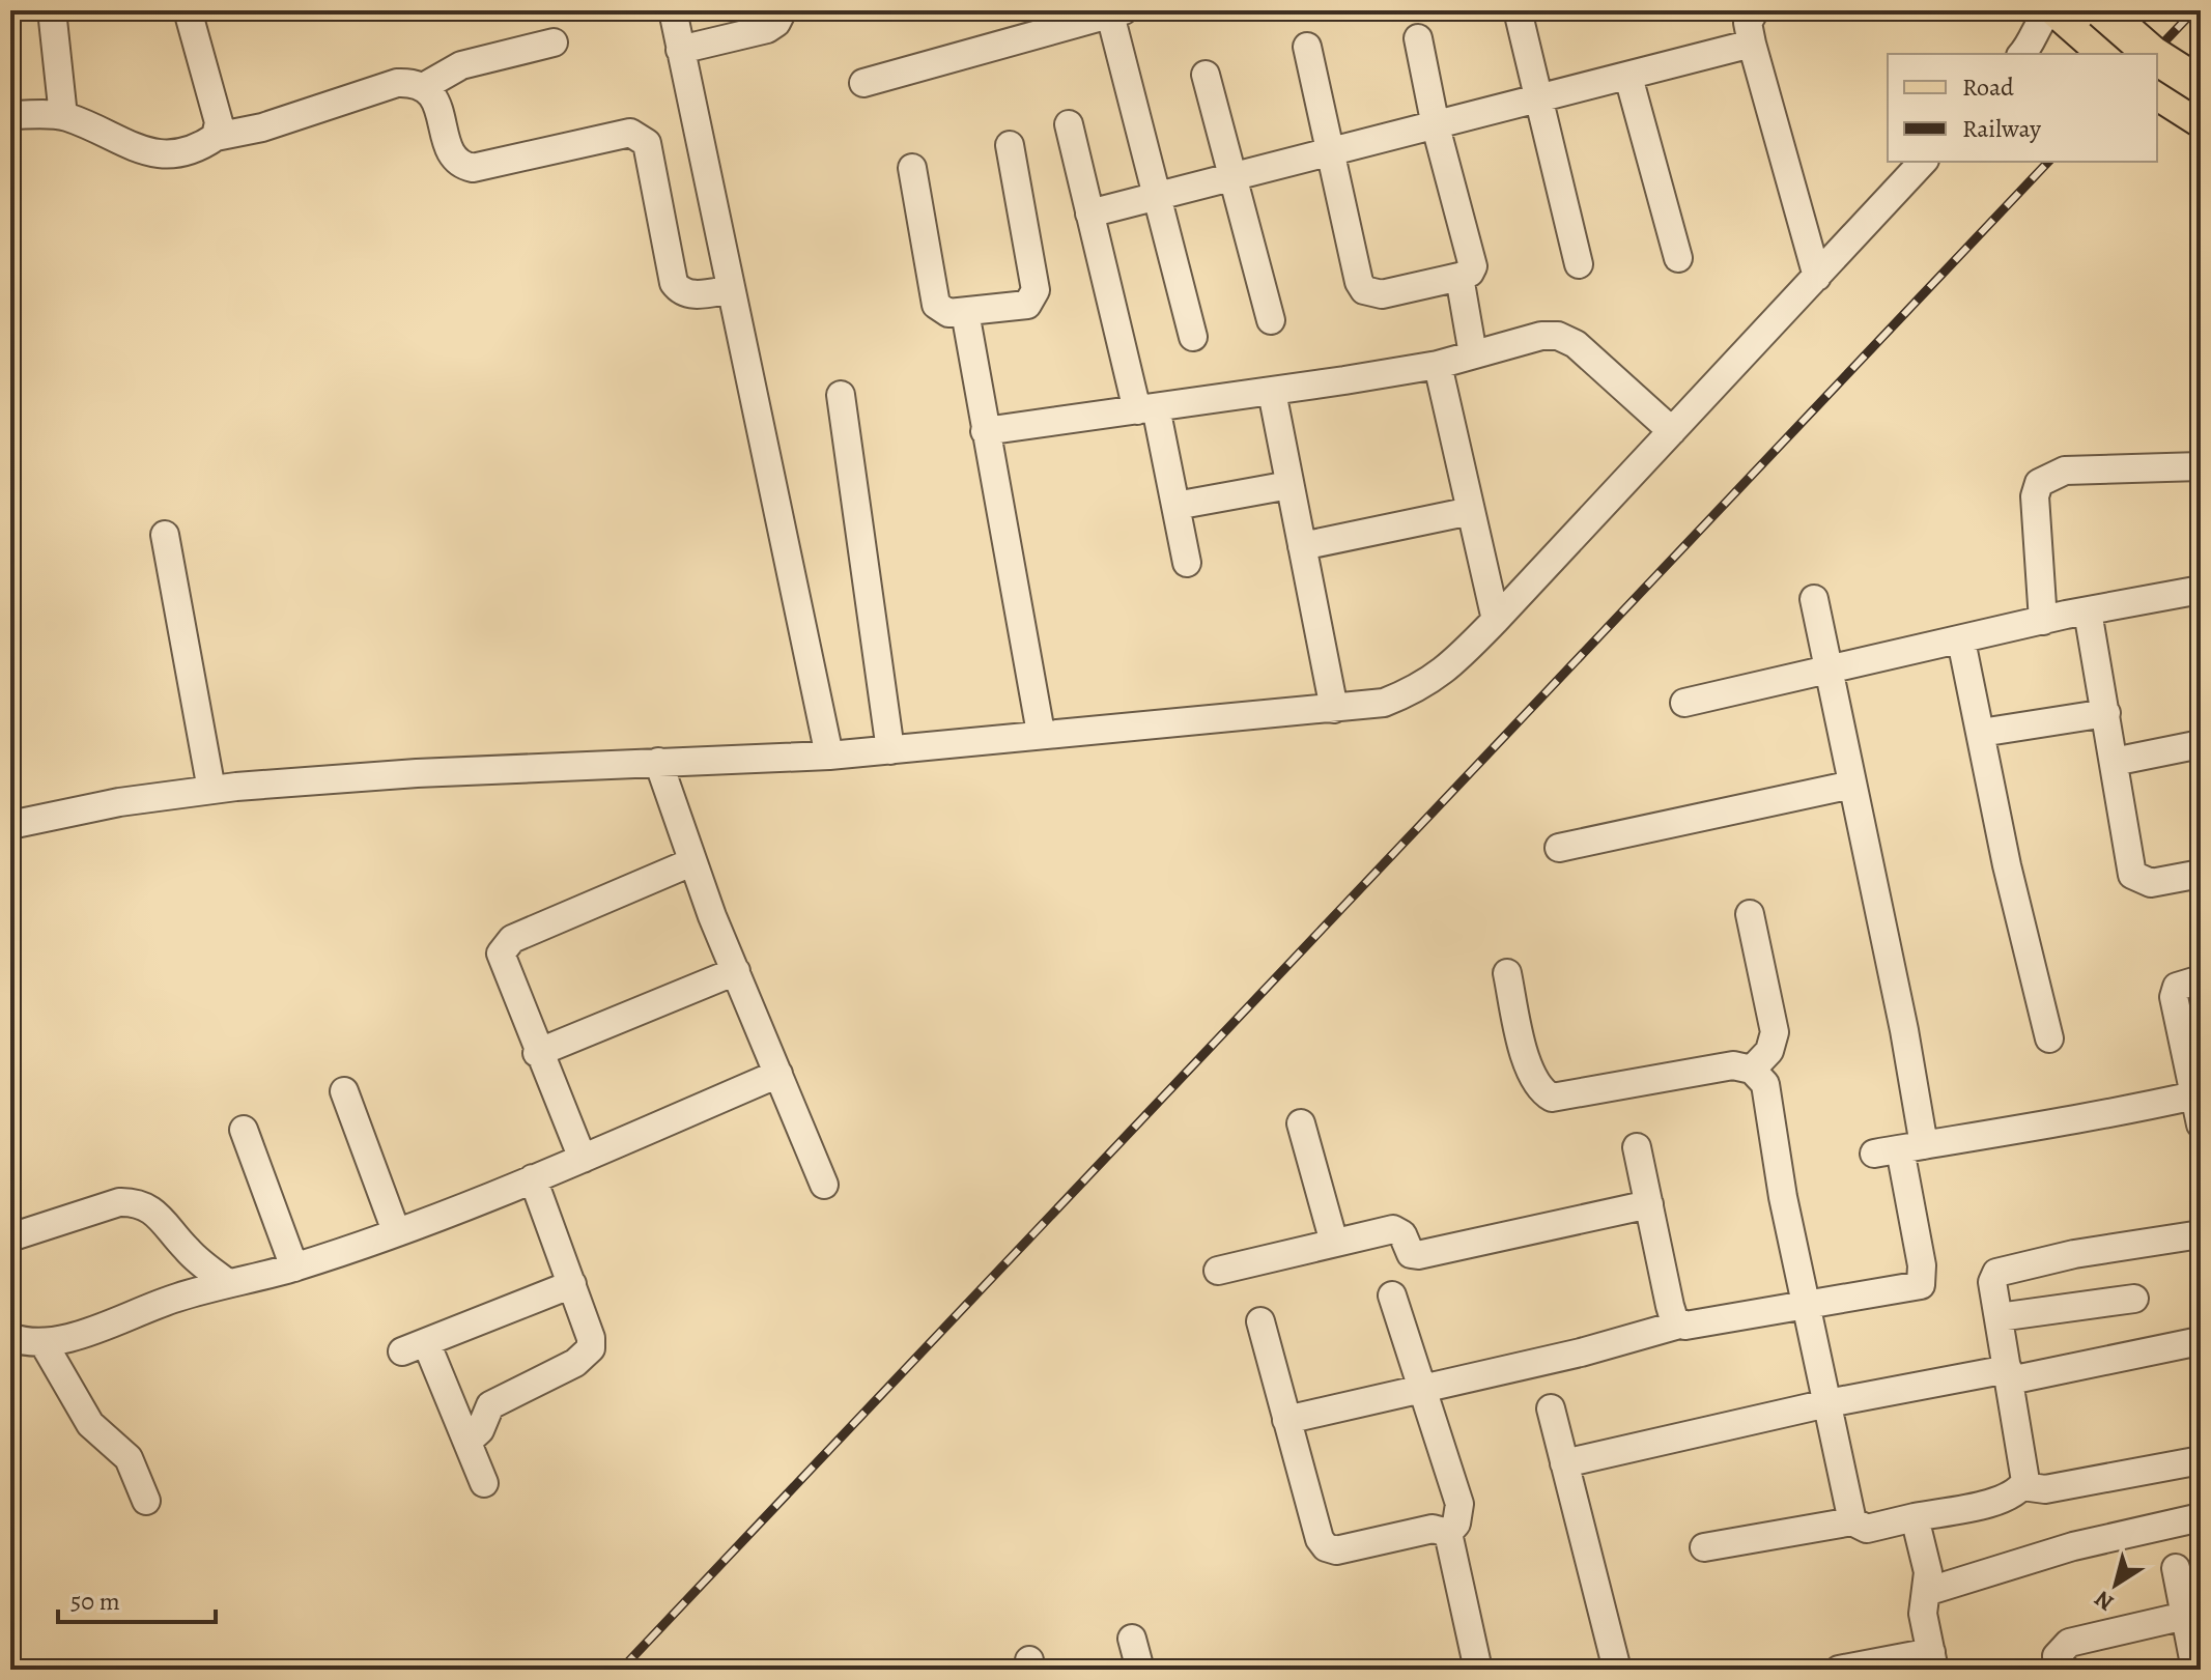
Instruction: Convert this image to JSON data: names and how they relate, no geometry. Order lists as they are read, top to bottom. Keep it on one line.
{"legend":["Road","Railway"],"scale_bar":"50 m","north":"bottom left"}
